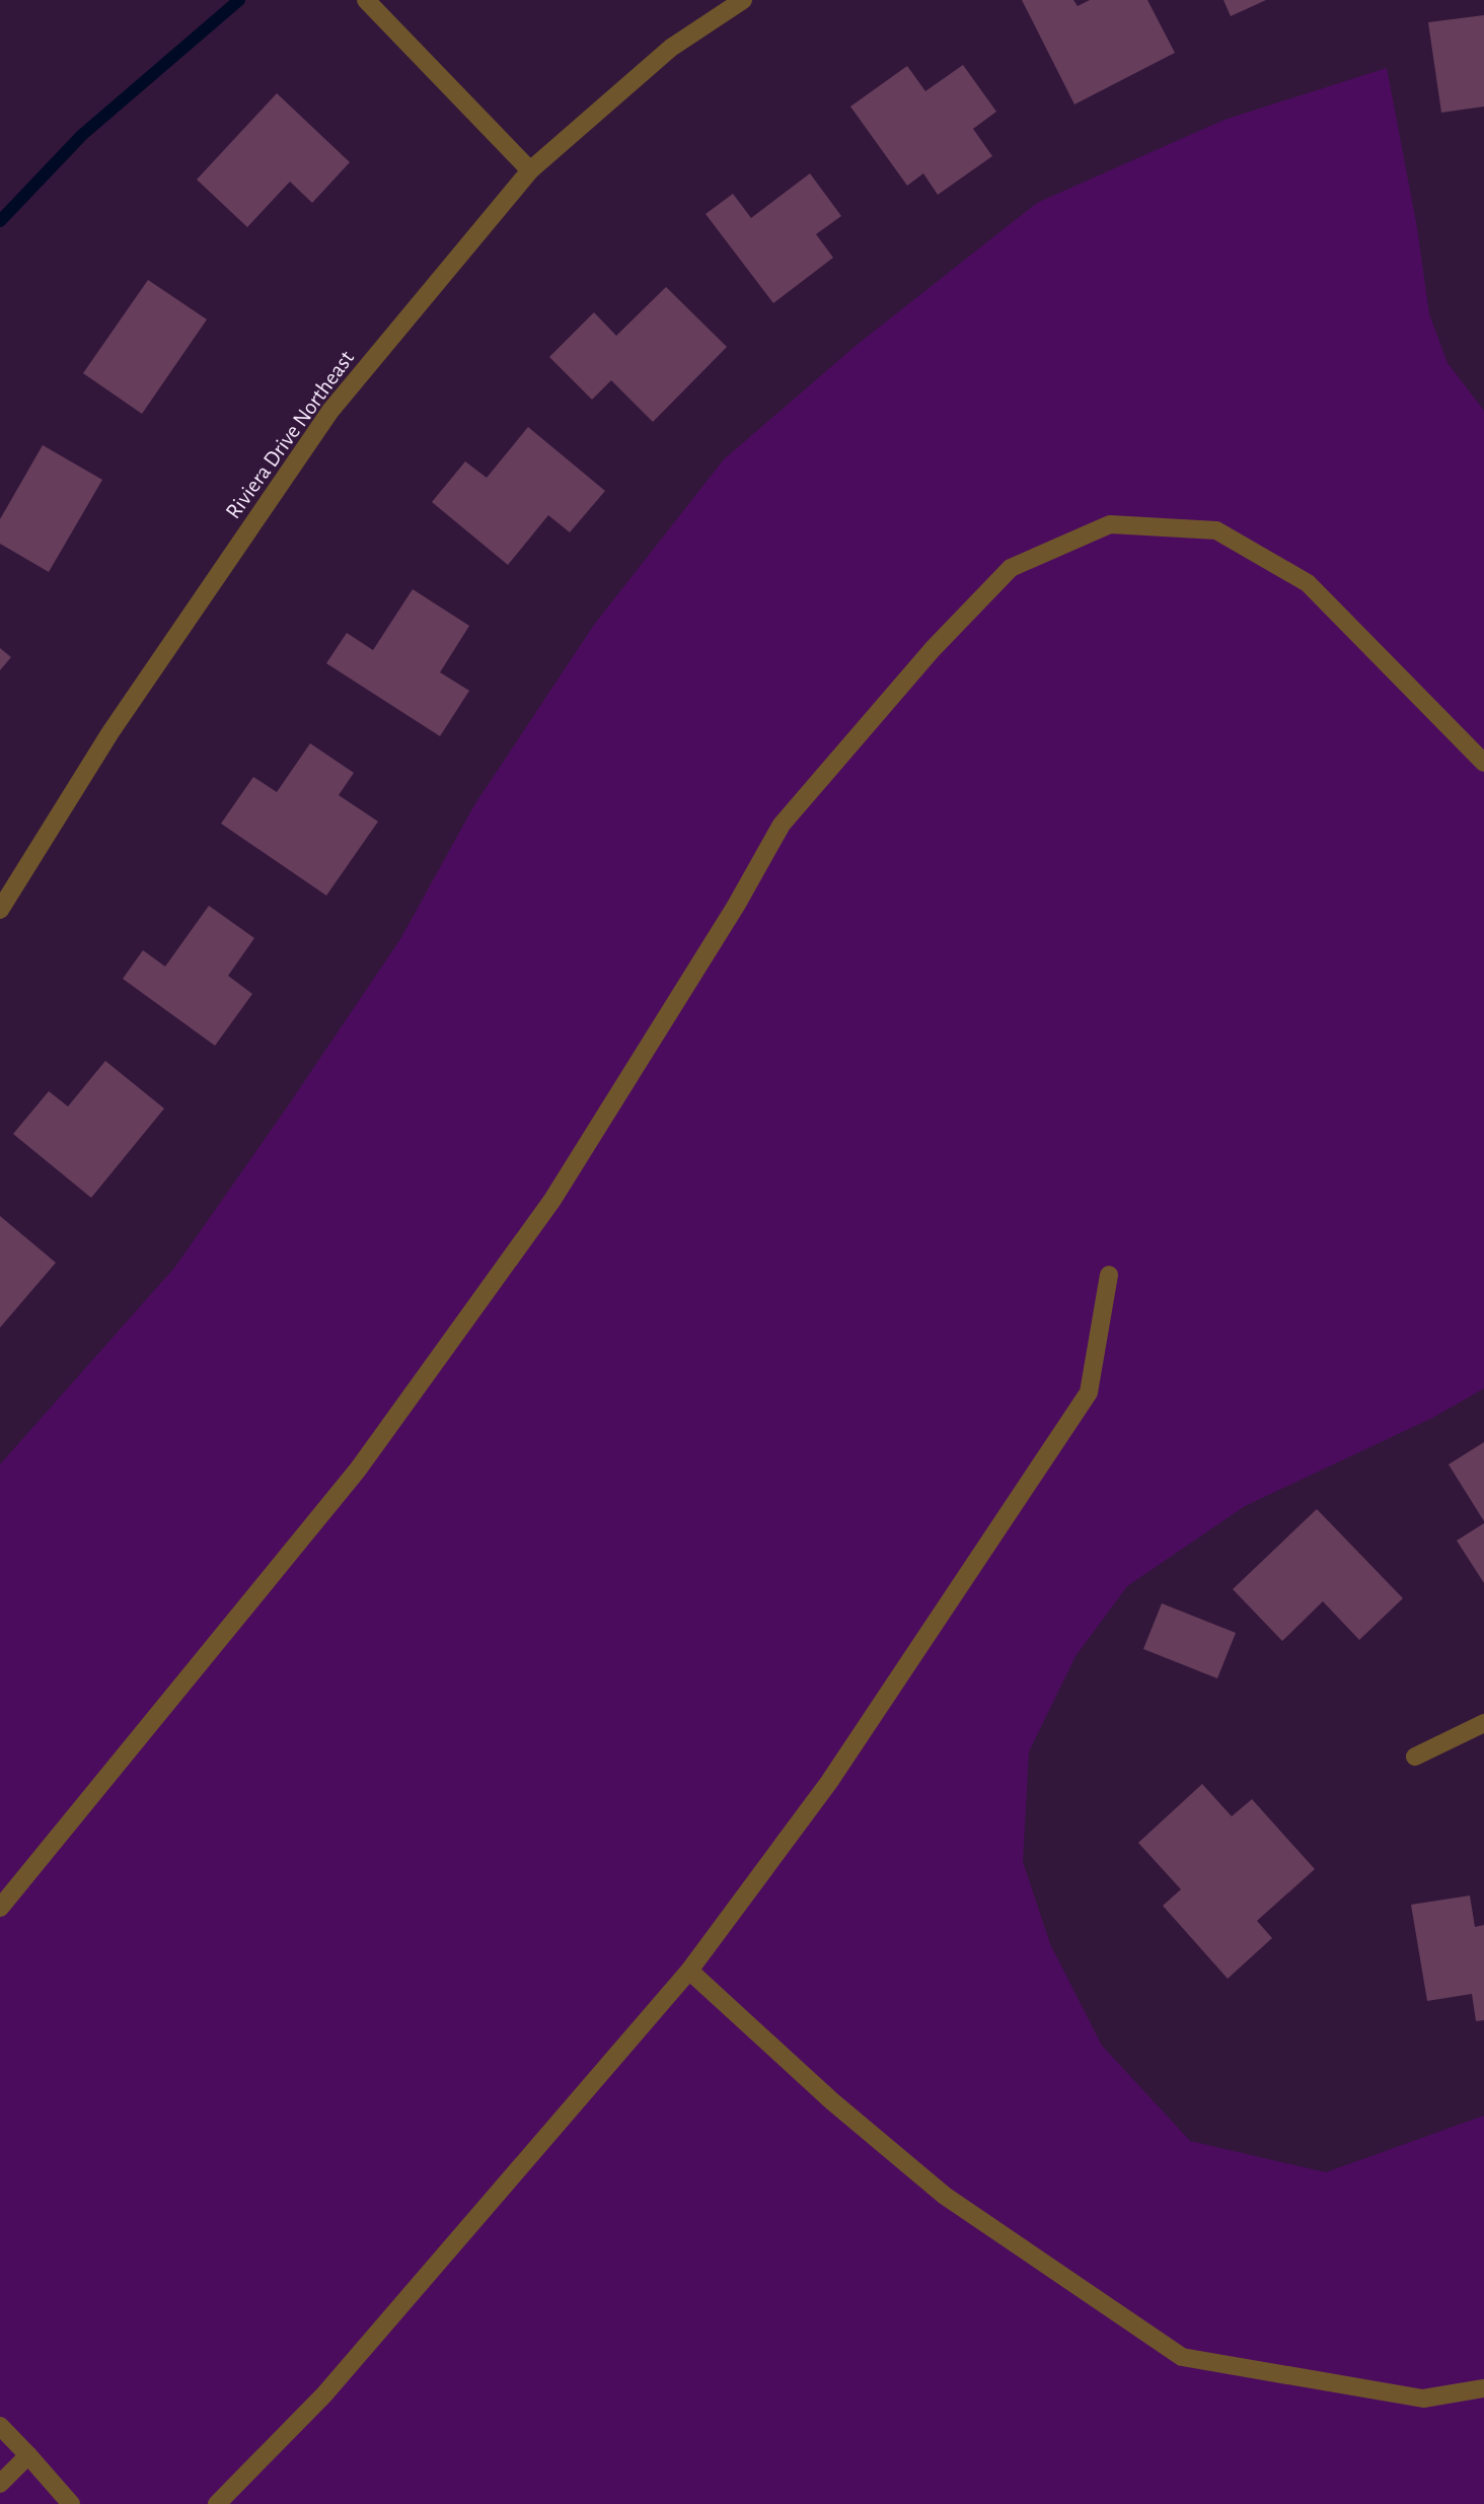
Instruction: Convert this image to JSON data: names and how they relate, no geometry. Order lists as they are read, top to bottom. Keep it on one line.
{"streets":{"street":["Riviera Drive Northeast"]}}
